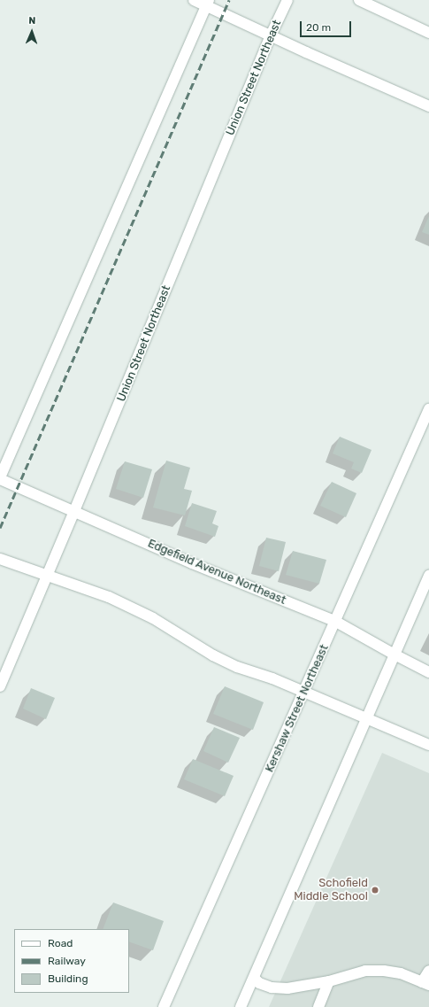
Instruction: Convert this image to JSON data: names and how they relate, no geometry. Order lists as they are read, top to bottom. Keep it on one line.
{"streets":{"street":["Union Street Northeast","Edgefield Avenue Northeast","Kershaw Street Northeast"]},"crossings":[["Union Street Northeast","Edgefield Avenue Northeast"],["Edgefield Avenue Northeast","Kershaw Street Northeast"]],"places":["Schofield Middle School"],"legend":["Road","Railway","Building"],"scale_bar":"20 m","north":"top"}
